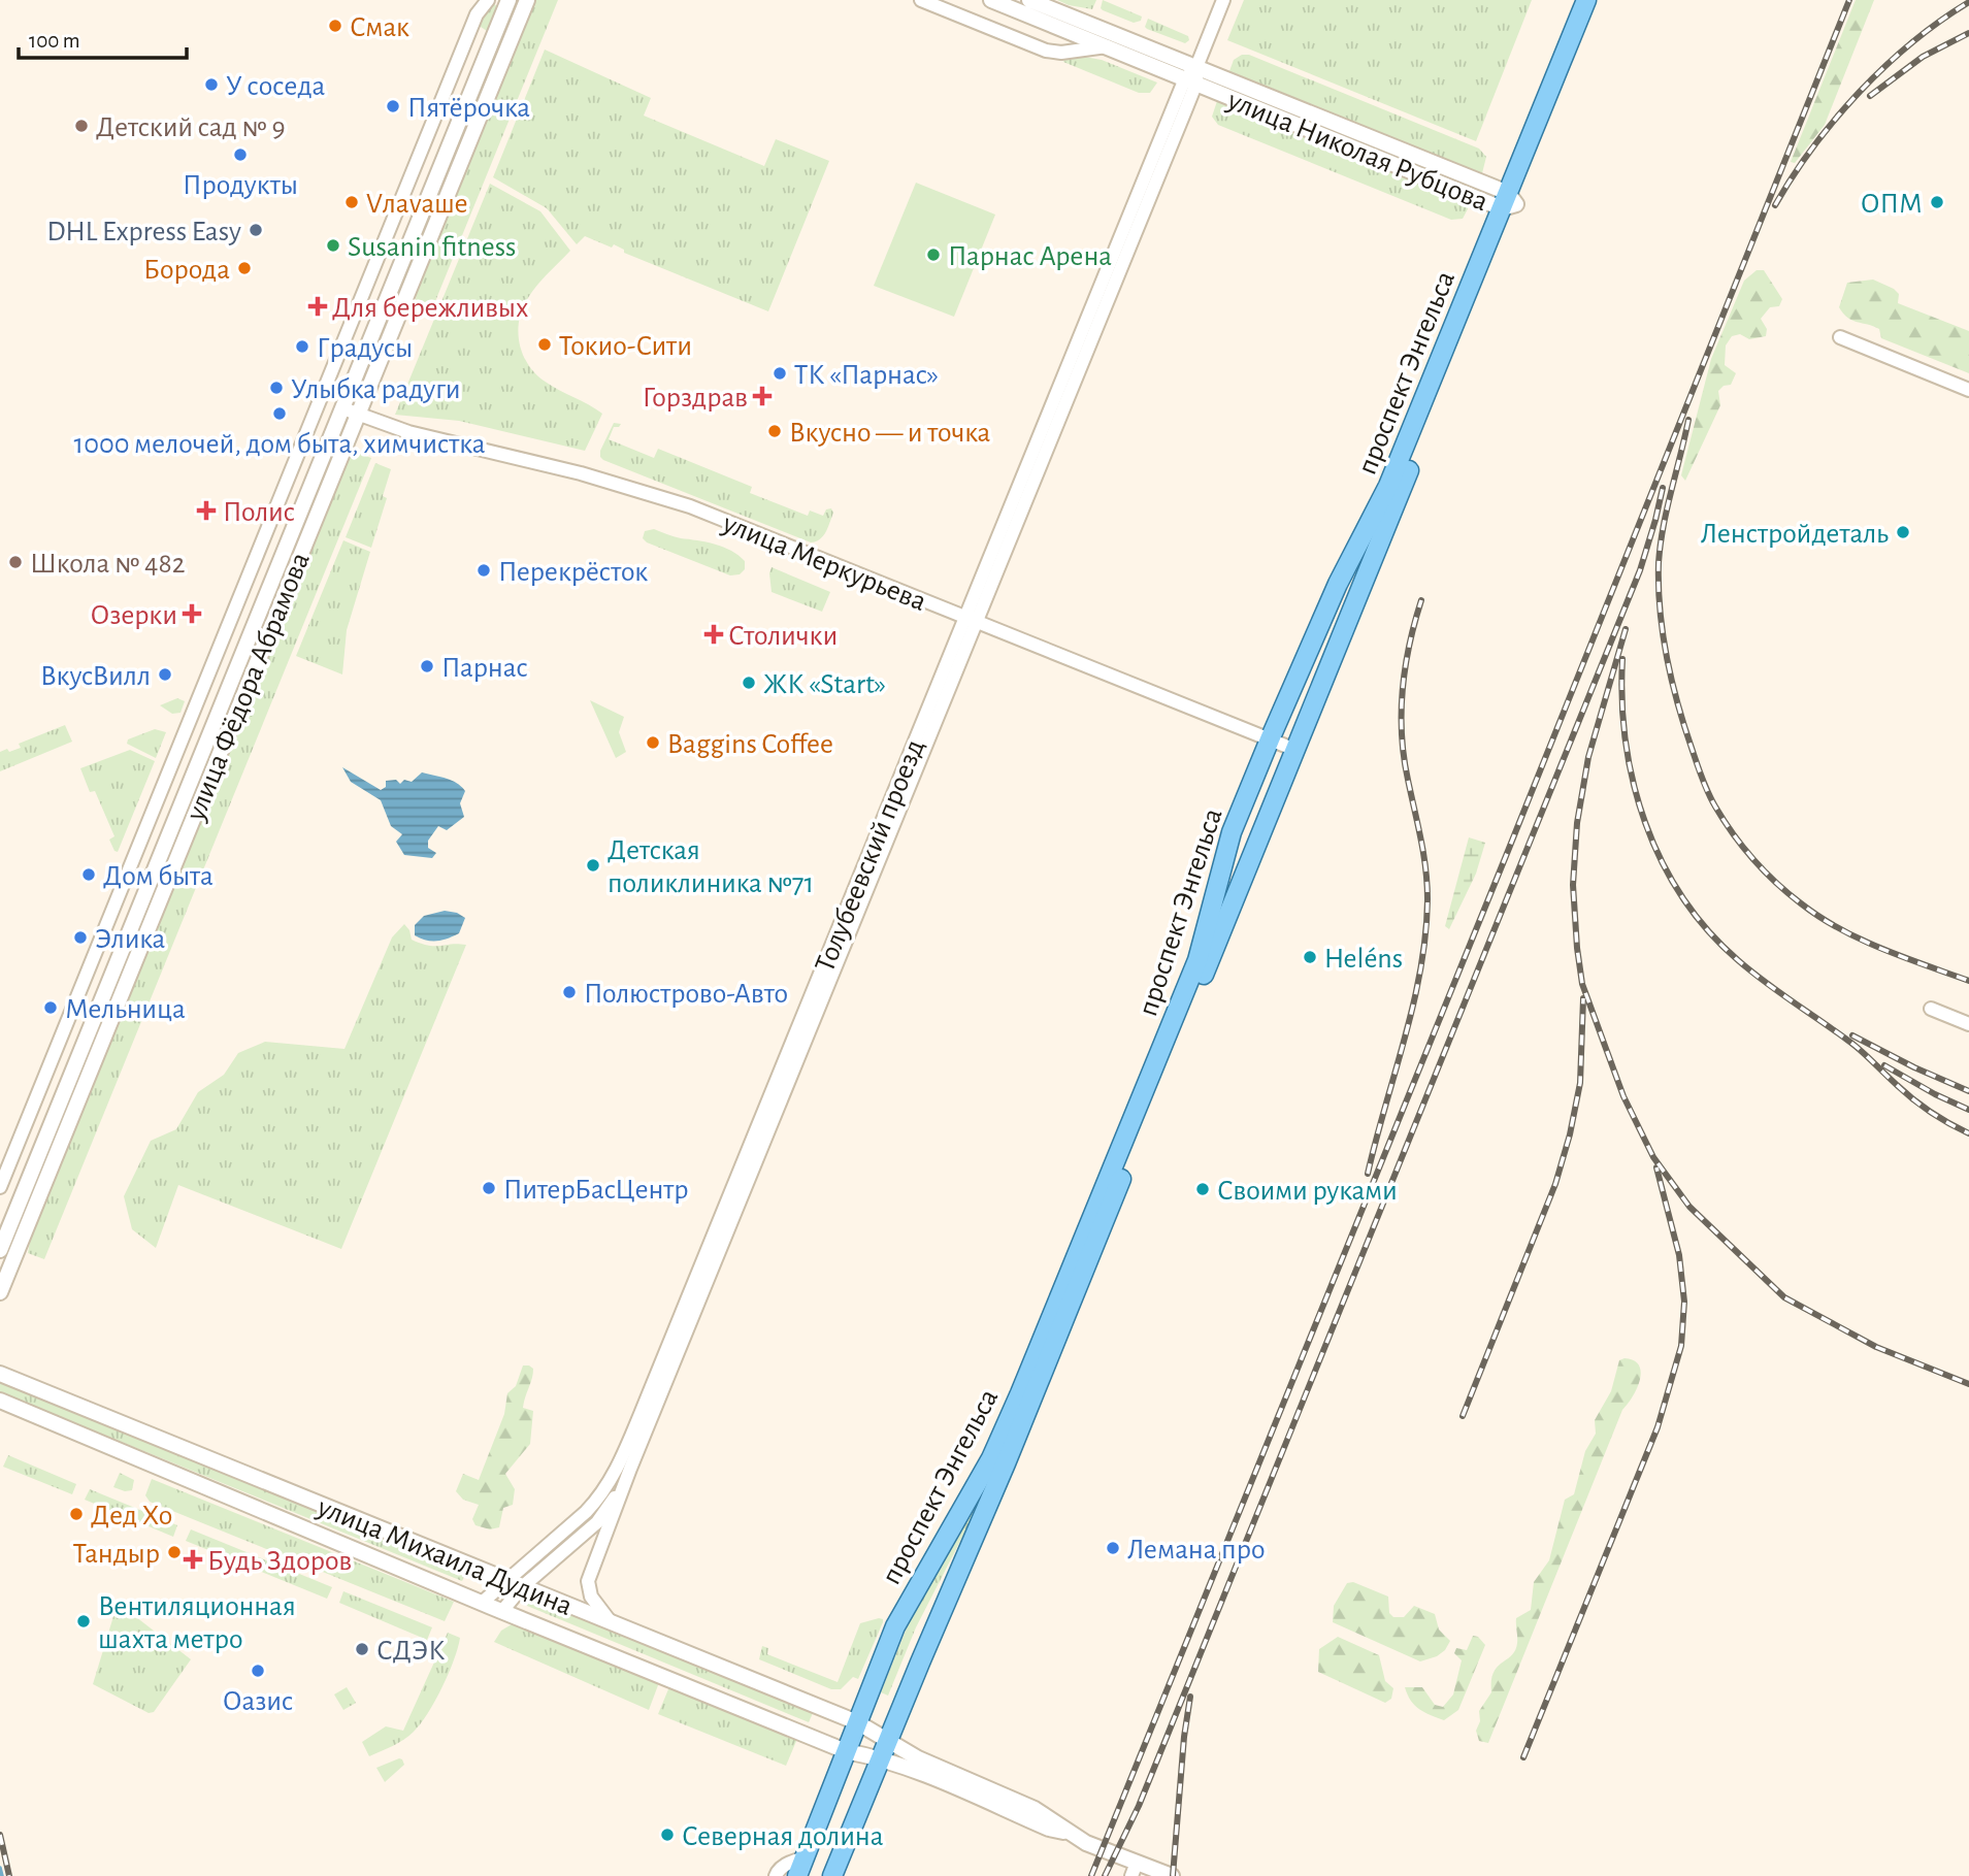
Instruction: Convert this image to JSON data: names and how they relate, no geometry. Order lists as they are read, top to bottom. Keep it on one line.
{"streets":{"main road":["проспект Энгельса"],"street":["улица Николая Рубцова","улица Меркурьева","улица Фёдора Абрамова","Толубеевский проезд","улица Михаила Дудина"]},"crossings":[["улица Николая Рубцова","проспект Энгельса"],["улица Николая Рубцова","Толубеевский проезд"],["проспект Энгельса","улица Меркурьева"],["проспект Энгельса","улица Михаила Дудина"],["улица Меркурьева","улица Фёдора Абрамова"],["улица Меркурьева","Толубеевский проезд"],["Толубеевский проезд","улица Михаила Дудина"]],"places":{"other":["Смак","У соседа","Пятёрочка","Детский сад № 9","Продукты","Vлаvаше","ОПМ","DHL Express Easy","Susanin fitness","Парнас Арена","Борода","Токио-Сити","Градусы","ТК «Парнас»","Улыбка радуги","1000 мелочей, дом быта, химчистка","Вкусно — и точка","Ленстройдеталь","Школа № 482","Перекрёсток","Парнас","ВкусВилл","ЖК «Start»","Baggins Coffee","Детская поликлиника №71","Дом быта","Элика","Heléns","Полюстрово-Авто","Мельница","ПитерБасЦентр","Своими руками","Дед Хо","Лемана про","Тандыр","Вентиляционная шахта метро","СДЭК","Оазис","Северная долина"],"health":["Для бережливых","Горздрав","Полис","Озерки","Столички","Будь Здоров"]},"scale_bar":"100 m"}
